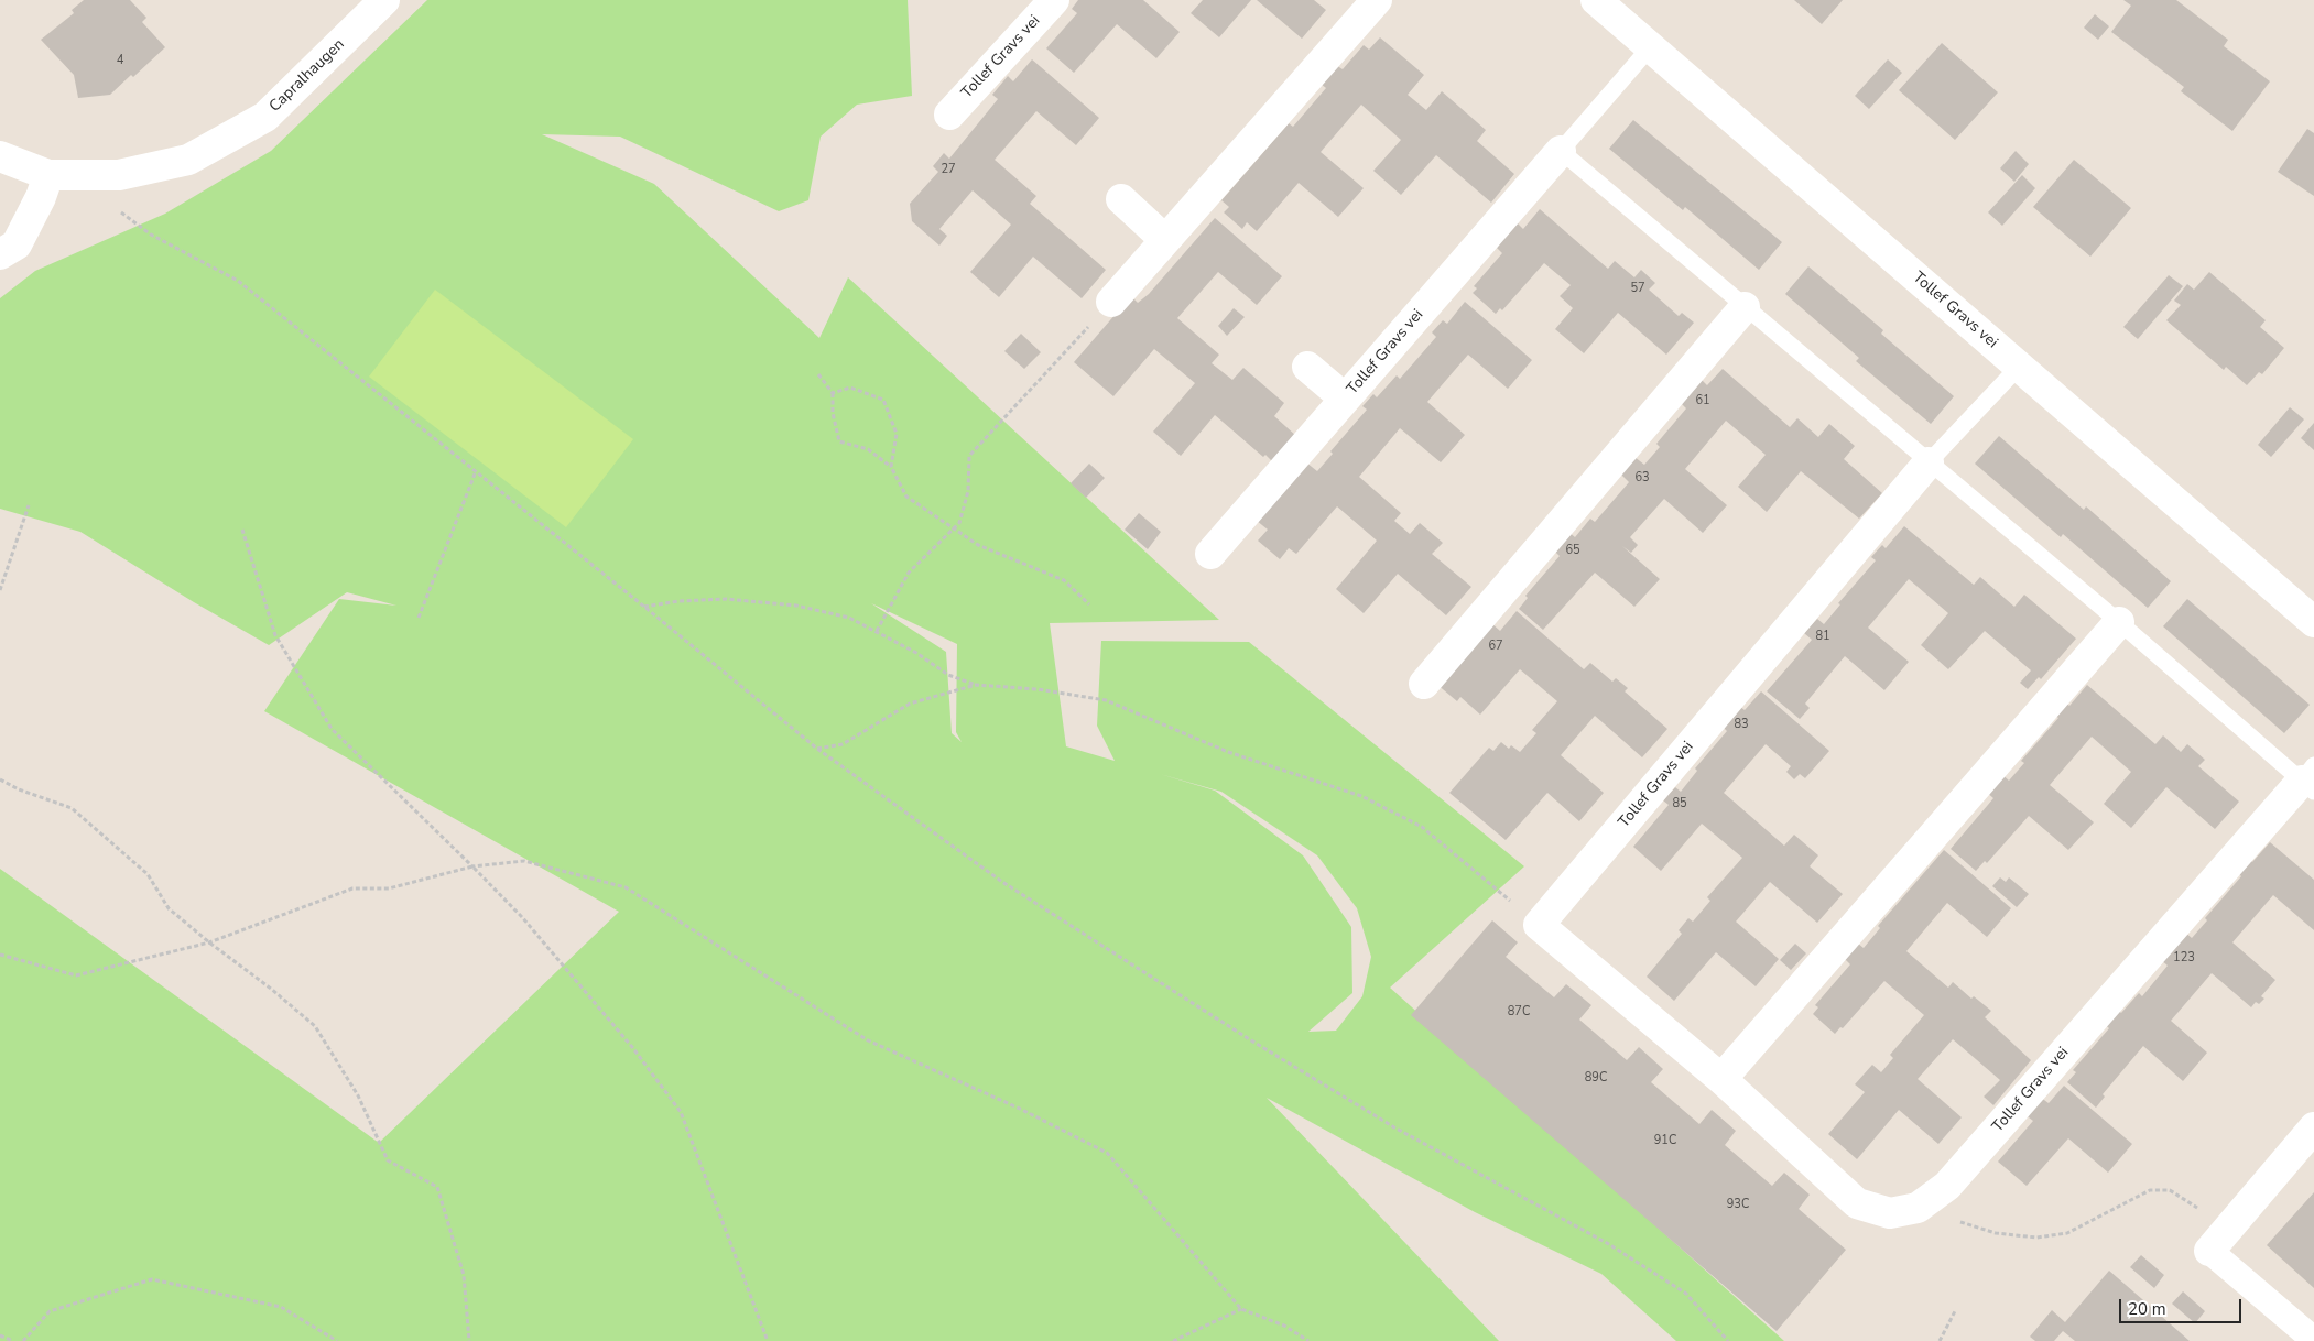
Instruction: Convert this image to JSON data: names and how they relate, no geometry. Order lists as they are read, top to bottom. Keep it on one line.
{"streets":{"street":["Tollef Gravs vei","Capralhaugen"]},"house_numbers":["4","27","57","61","63","65","81","67","83","85","123","87C","89C","91C","93C"],"scale_bar":"20 m"}
